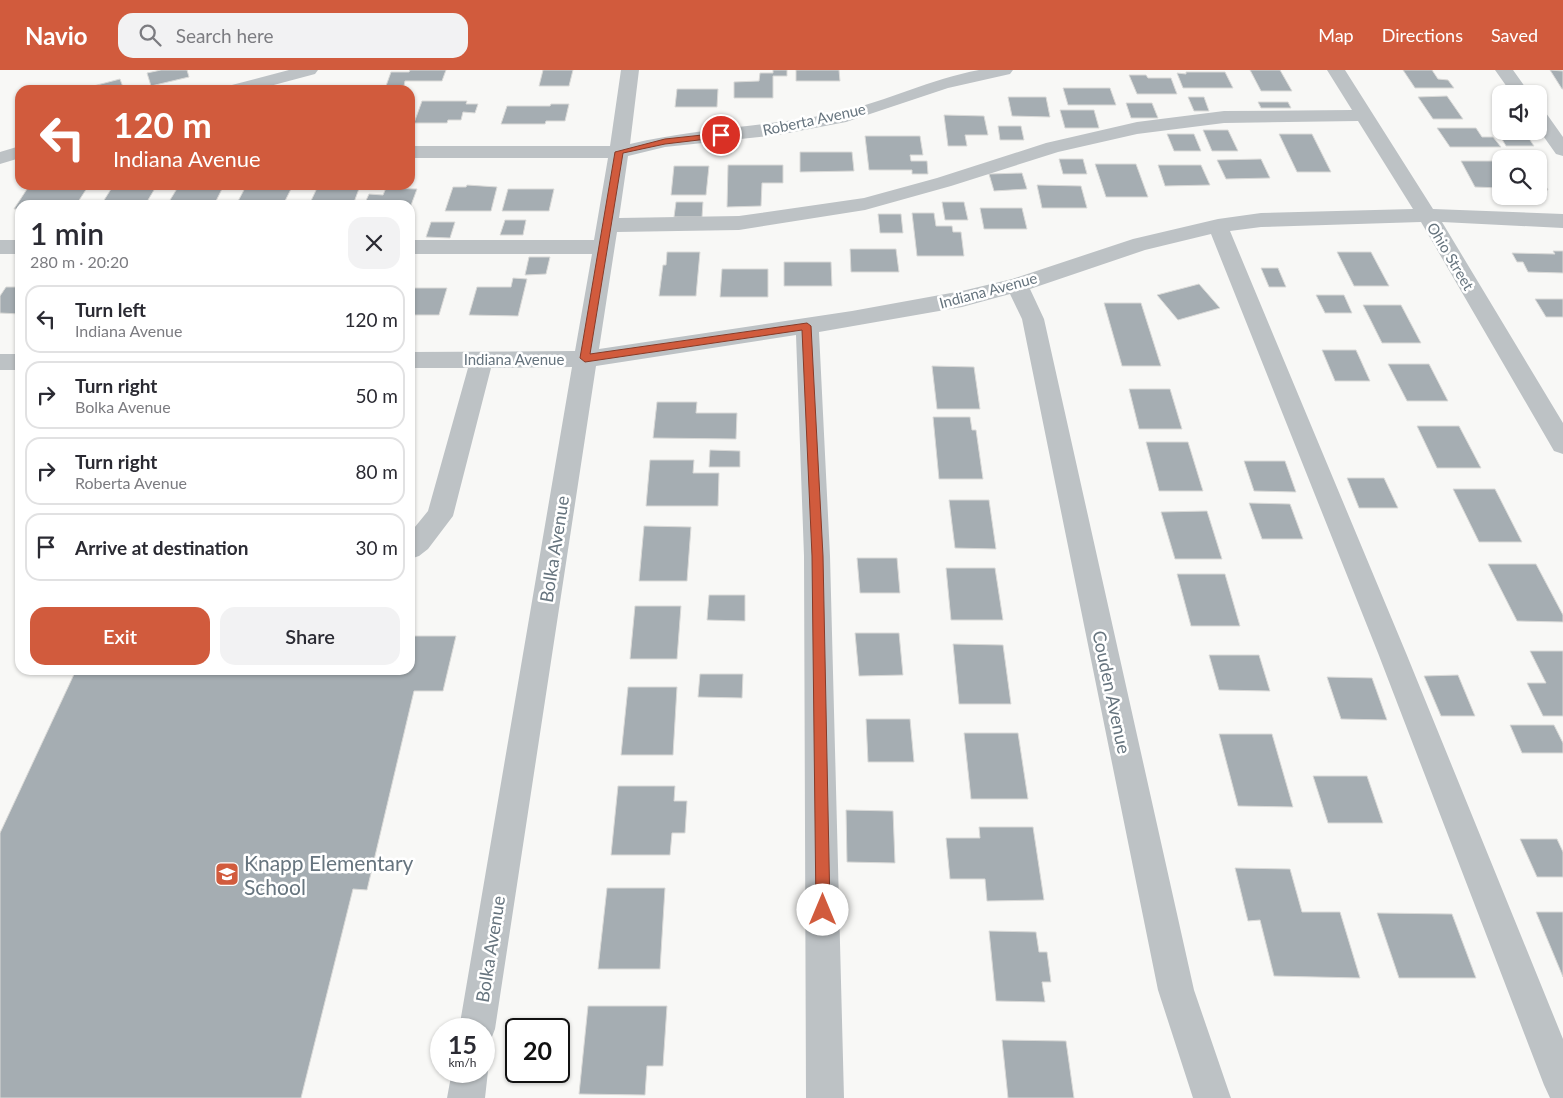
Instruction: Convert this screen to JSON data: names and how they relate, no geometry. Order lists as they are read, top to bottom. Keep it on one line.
{"streets":{"street":["Roberta Avenue","Ohio Street","Indiana Avenue","Bolka Avenue","Couden Avenue"]},"crossings":[["Roberta Avenue","Bolka Avenue"],["Ohio Street","Indiana Avenue"],["Indiana Avenue","Bolka Avenue"],["Indiana Avenue","Couden Avenue"]],"places":{"school or university":["Knapp Elementary School"]},"page":{"header":"Navio","search":"Search here","nav":["Map","Directions","Saved"],"turn":["120 m","Indiana Avenue"],"heading":["1 min","280 m · 20:20"],"list":[{"name":"Turn left","note":"Indiana Avenue","value":"120 m"},{"name":"Turn right","note":"Bolka Avenue","value":"50 m"},{"name":"Turn right","note":"Roberta Avenue","value":"80 m"},{"name":"Arrive at destination","value":"30 m"}],"buttons":["Exit","Share"],"speed":"15 km/h","limit":"20"}}
